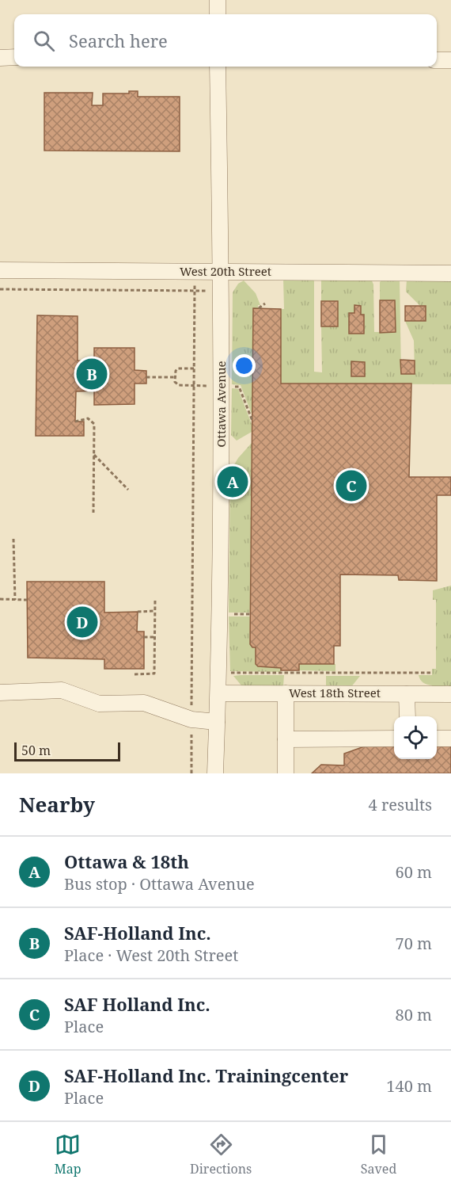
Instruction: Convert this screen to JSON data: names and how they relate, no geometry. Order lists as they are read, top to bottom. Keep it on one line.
{"streets":{"street":["West 20th Street","Ottawa Avenue","West 18th Street"]},"crossings":[["West 20th Street","Ottawa Avenue"],["Ottawa Avenue","West 18th Street"]],"scale_bar":"50 m","page":{"search":"Search here","pins":["B","A","C","D"],"scale":"50 m","heading":["Nearby","4 results"],"list":[{"mark":"A","name":"Ottawa & 18th","note":"Bus stop · Ottawa Avenue","value":"60 m"},{"mark":"B","name":"SAF-Holland Inc.","note":"Place · West 20th Street","value":"70 m"},{"mark":"C","name":"SAF Holland Inc.","note":"Place","value":"80 m"},{"mark":"D","name":"SAF-Holland Inc. Trainingcenter","note":"Place","value":"140 m"}],"nav":["Map","Directions","Saved"]}}
